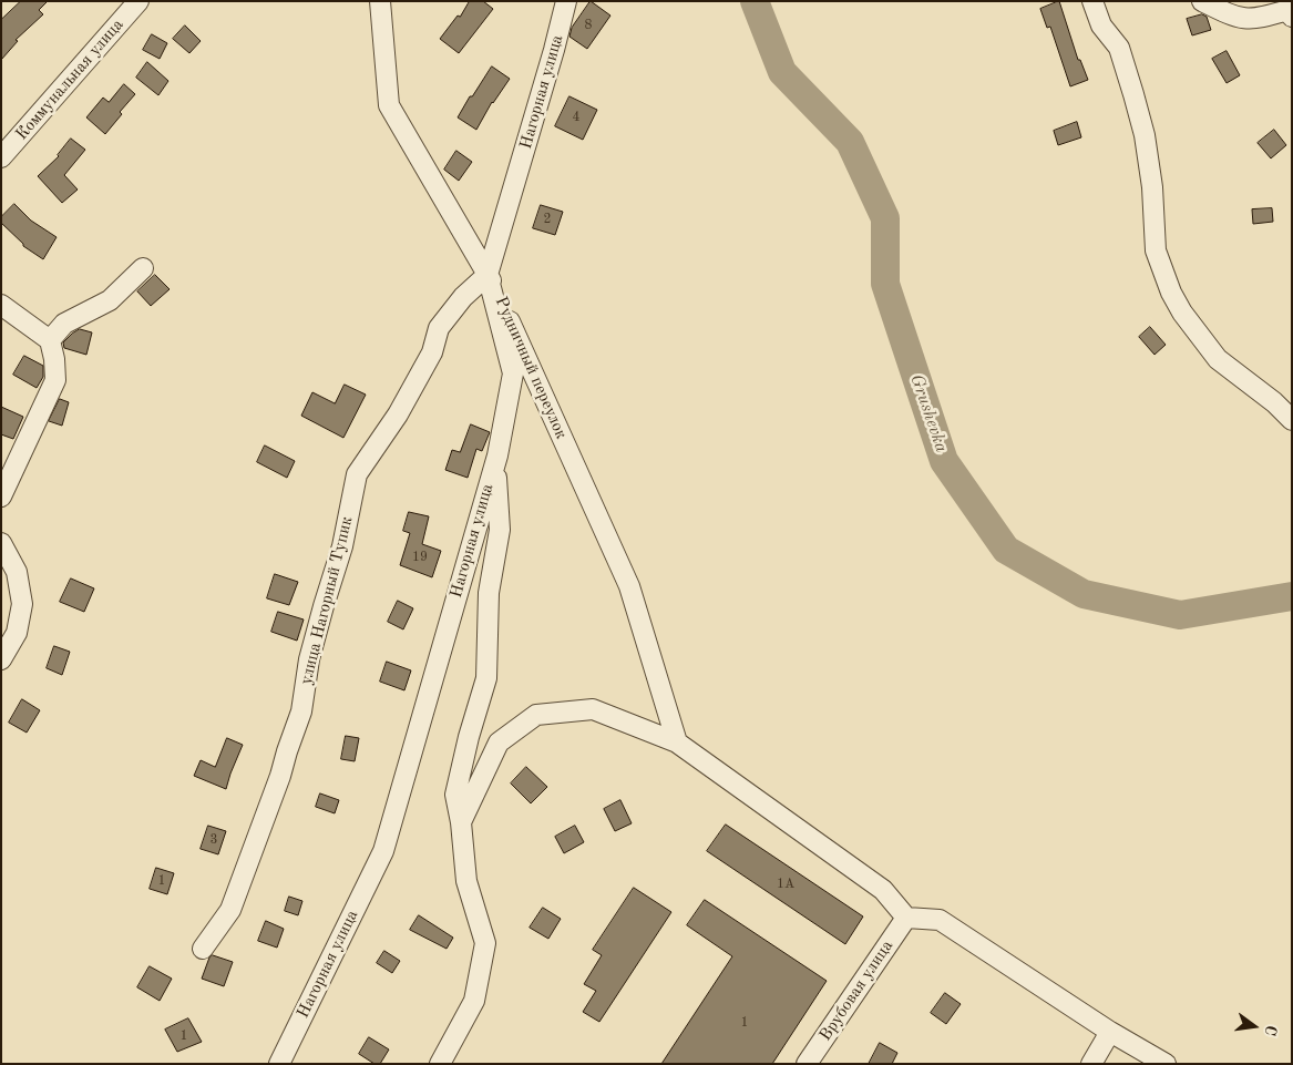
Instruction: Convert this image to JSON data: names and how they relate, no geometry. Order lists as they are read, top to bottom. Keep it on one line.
{"streets":{"street":["Коммунальная улица","Нагорная улица","Рудничный переулок","улица Нагорный Тупик","Врубовая улица"]},"crossings":[["Нагорная улица","Рудничный переулок"],["Нагорная улица","улица Нагорный Тупик"],["Рудничный переулок","улица Нагорный Тупик"]],"water":["Grushevka"],"house_numbers":["8","4","2","19","3","1","1А","1","1"],"north":"right"}
